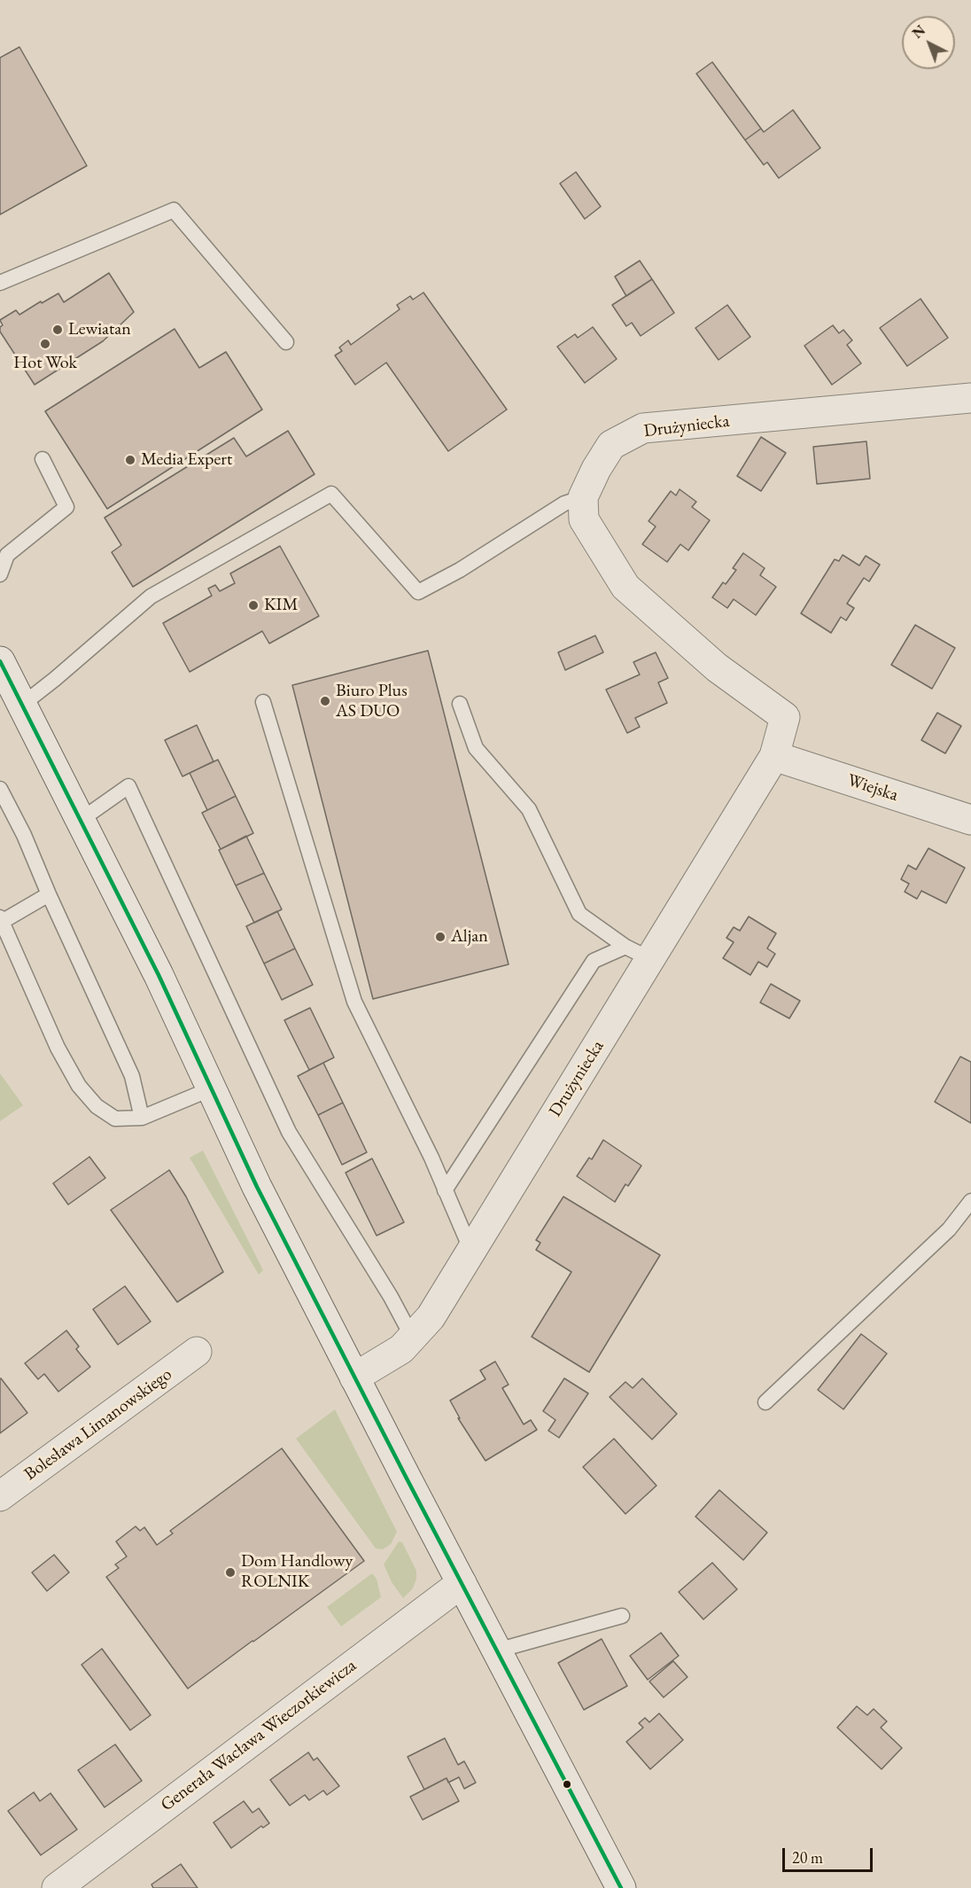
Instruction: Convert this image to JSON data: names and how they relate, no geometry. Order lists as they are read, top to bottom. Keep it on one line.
{"streets":{"street":["Drużyniecka","Wiejska","Bolesława Limanowskiego","Generała Wacława Wieczorkiewicza"]},"crossings":[["Drużyniecka","Wiejska"]],"places":["Lewiatan","Hot Wok","Media Expert","KIM","Biuro Plus AS DUO","Aljan","Dom Handlowy ROLNIK"],"scale_bar":"20 m","north":"top left"}
